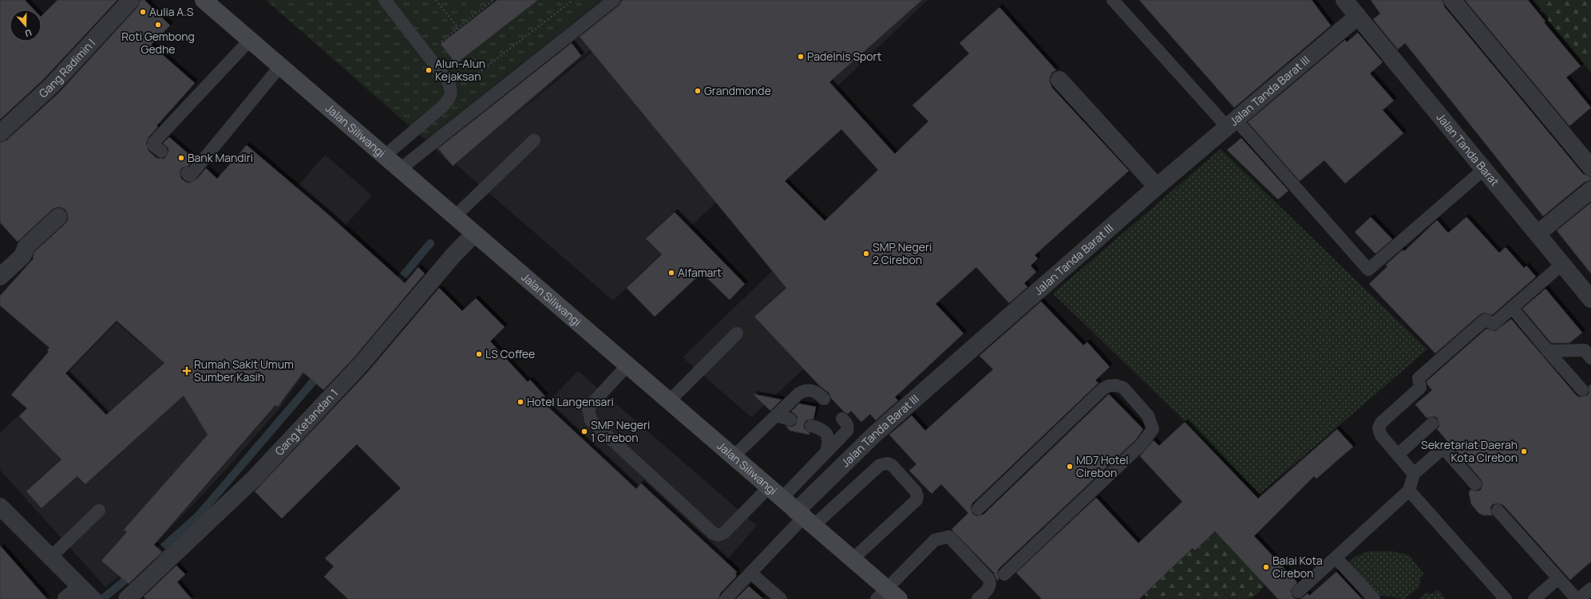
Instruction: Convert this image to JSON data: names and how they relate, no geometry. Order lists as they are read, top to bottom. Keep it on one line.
{"streets":{"main road":["Jalan Siliwangi"],"street":["Gang Radimin l","Jalan Tanda Barat III","Jalan Tanda Barat","Gang Ketandan 1"]},"crossings":[["Jalan Tanda Barat III","Jalan Siliwangi"],["Jalan Tanda Barat III","Jalan Tanda Barat"],["Jalan Siliwangi","Gang Ketandan 1"]],"places":{"other":["Aulia A.S","Roti Gembong Gedhe","Padelnis Sport","Alun-Alun Kejaksan","Grandmonde","Bank Mandiri","SMP Negeri 2 Cirebon","Alfamart","LS Coffee","Hotel Langensari","SMP Negeri 1 Cirebon","Sekretariat Daerah Kota Cirebon","MD7 Hotel Cirebon","Balai Kota Cirebon"],"health":["Rumah Sakit Umum Sumber Kasih"]},"north":"bottom"}
